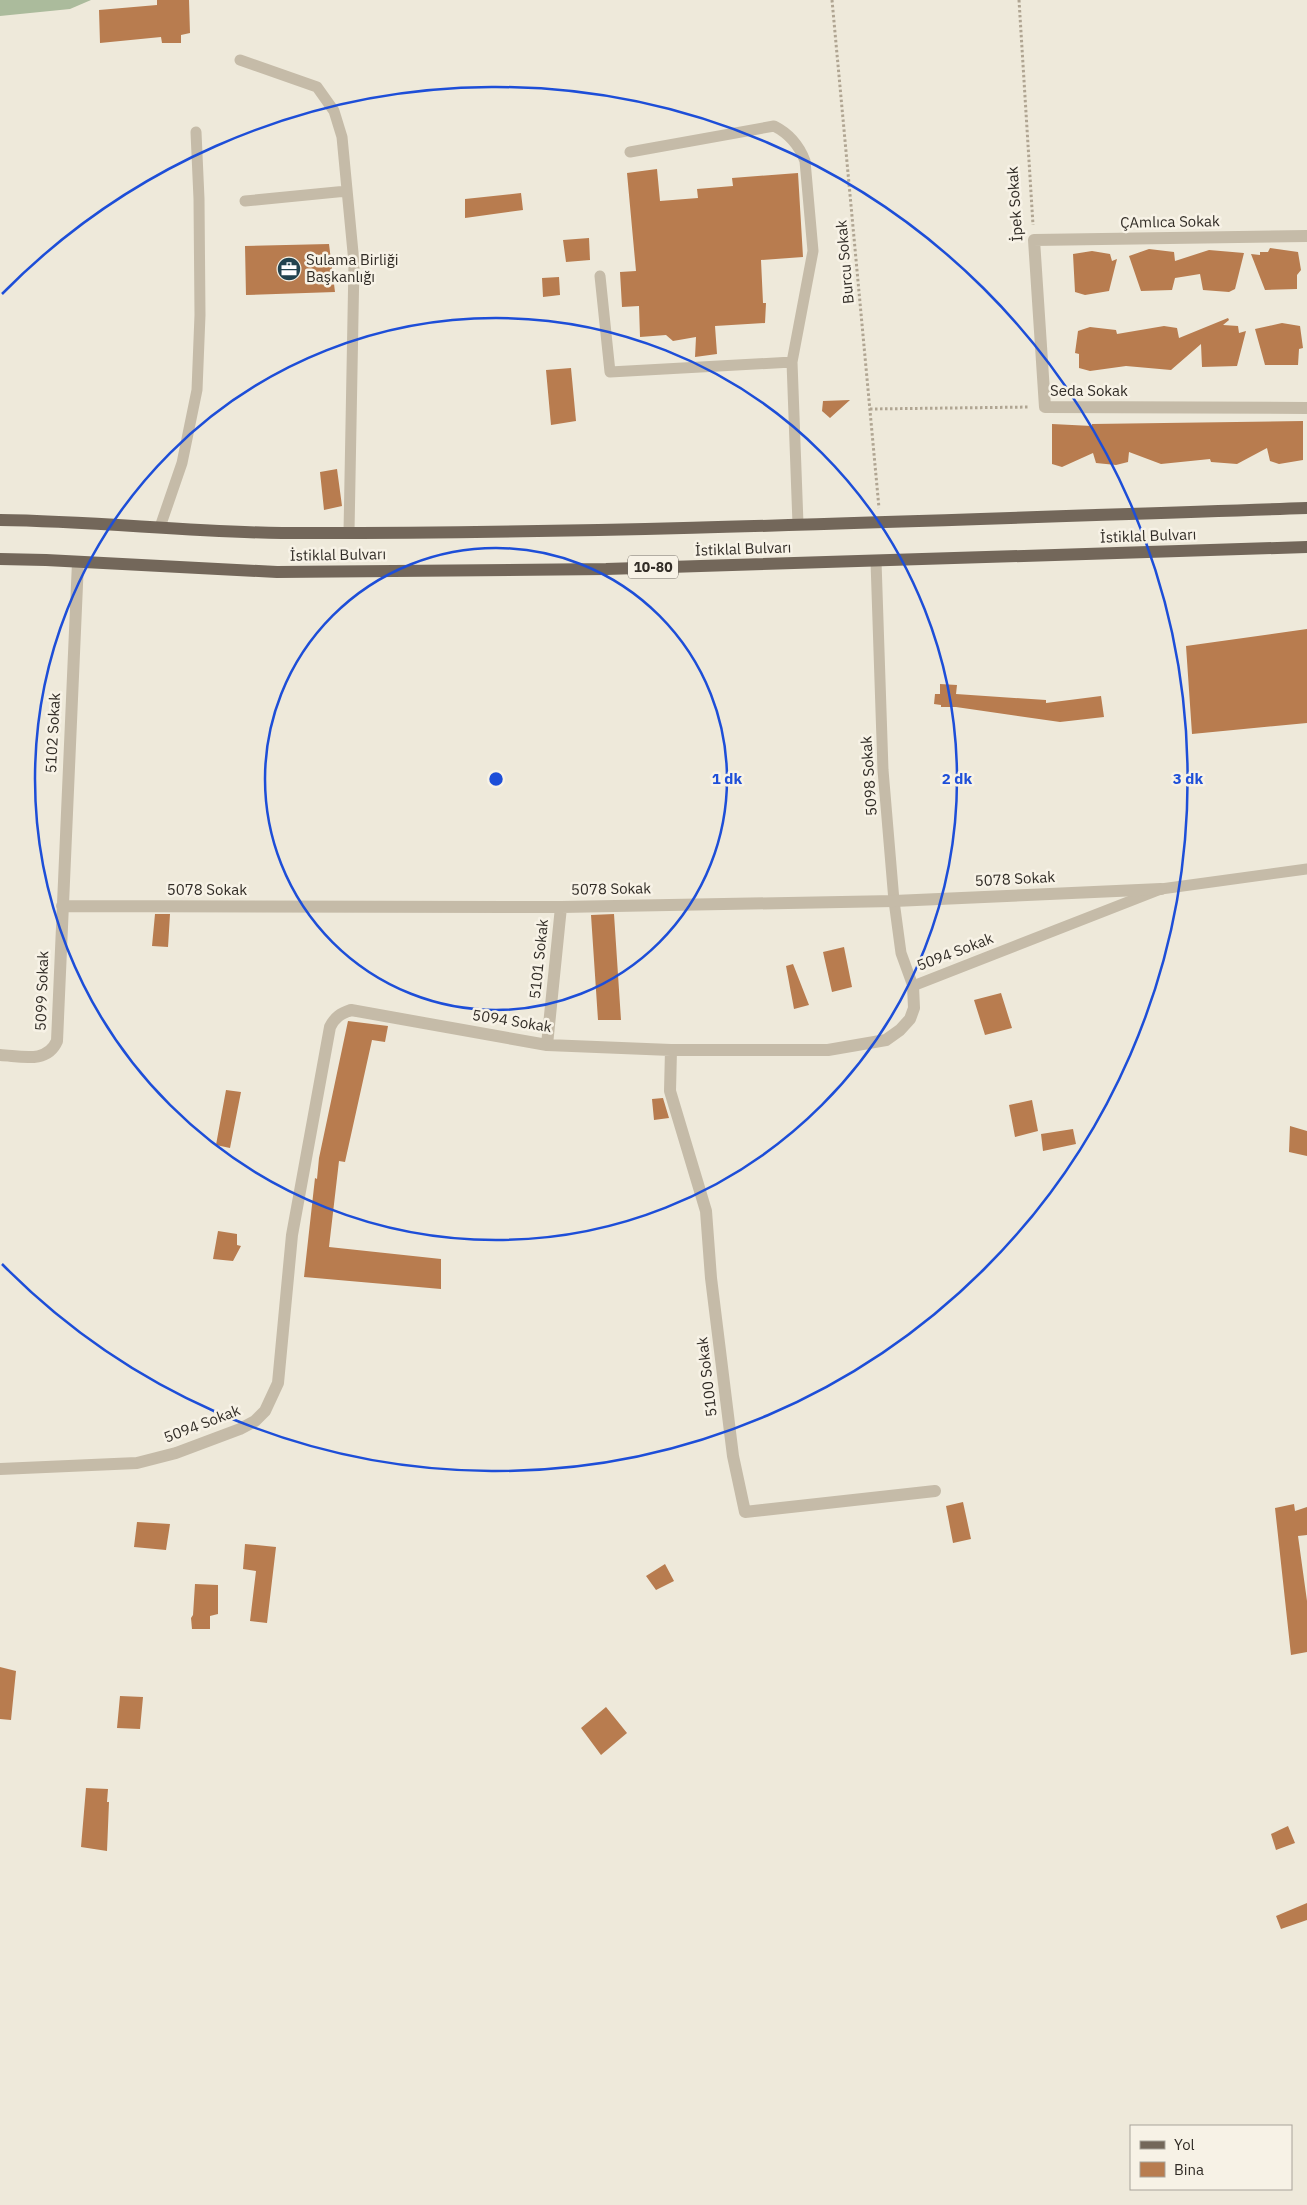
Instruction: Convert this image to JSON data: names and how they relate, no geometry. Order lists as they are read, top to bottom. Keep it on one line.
{"streets":{"main road":["İstiklal Bulvarı","10-80"],"street":["İpek Sokak","ÇAmlıca Sokak","Seda Sokak","5102 Sokak","5078 Sokak","5094 Sokak","5101 Sokak","5099 Sokak","5100 Sokak"],"lane":["5098 Sokak"],"path":["Burcu Sokak"]},"crossings":[["İpek Sokak","ÇAmlıca Sokak"],["İpek Sokak","Seda Sokak"],["Burcu Sokak","Seda Sokak"],["Burcu Sokak","İstiklal Bulvarı"],["İstiklal Bulvarı","5102 Sokak"],["İstiklal Bulvarı","5098 Sokak"],["5102 Sokak","5078 Sokak"],["5102 Sokak","5099 Sokak"],["5098 Sokak","5078 Sokak"],["5098 Sokak","5094 Sokak"],["5078 Sokak","5094 Sokak"],["5078 Sokak","5101 Sokak"],["5078 Sokak","5099 Sokak"],["5094 Sokak","5101 Sokak"],["5094 Sokak","5100 Sokak"]],"places":{"office":["Sulama Birliği Başkanlığı"]},"legend":["Yol","Bina"],"rings":["1 dk","2 dk","3 dk"]}
